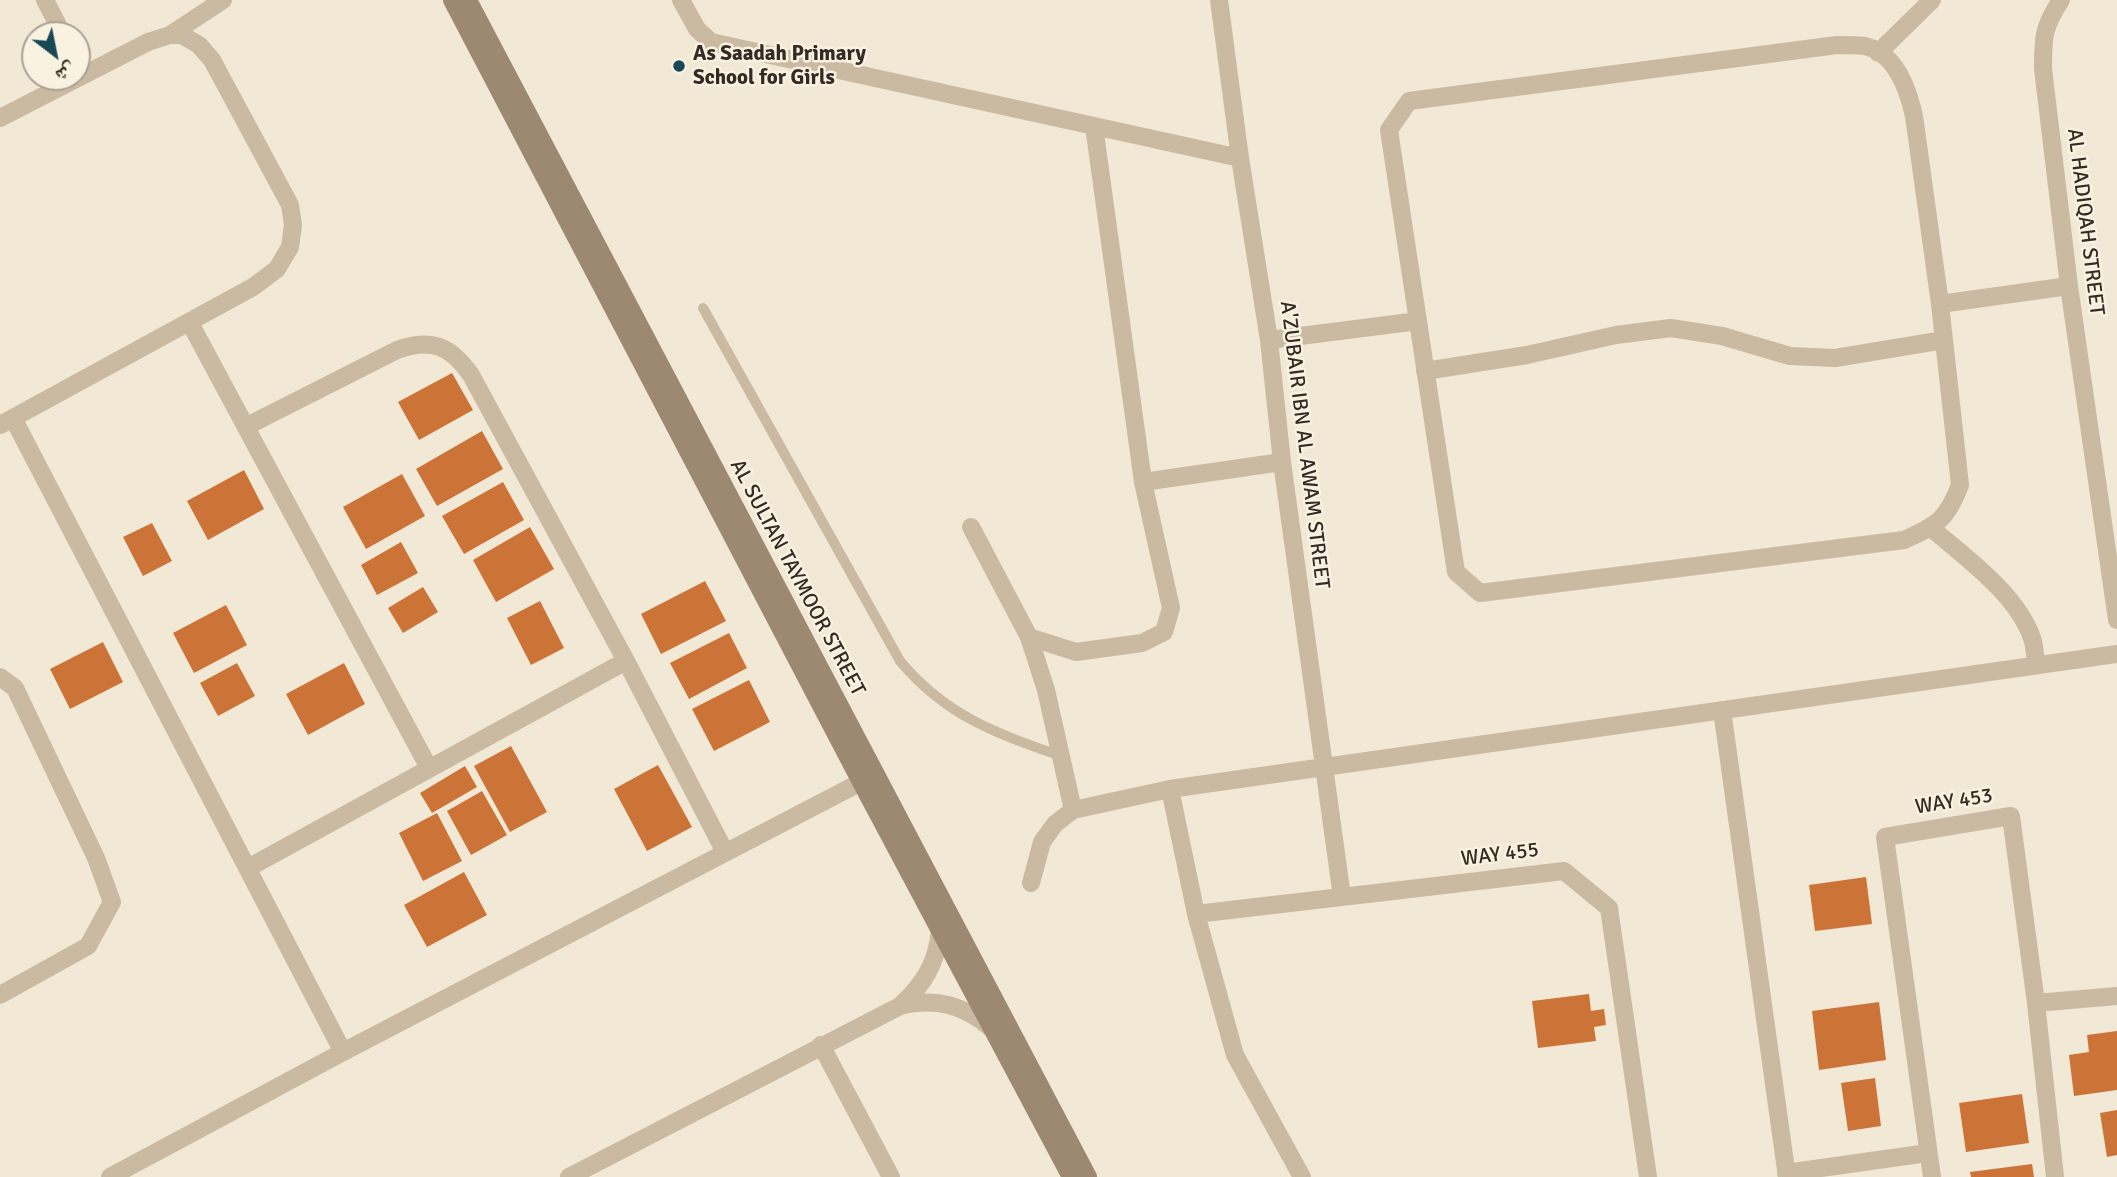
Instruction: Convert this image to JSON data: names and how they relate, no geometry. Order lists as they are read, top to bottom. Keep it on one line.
{"streets":{"main road":["AL SULTAN TAYMOOR STREET"],"street":["AL HADIQAH STREET","A'ZUBAIR IBN AL AWAM STREET","WAY 453","WAY 455"]},"crossings":[["A'ZUBAIR IBN AL AWAM STREET","WAY 455"]],"places":["As Saadah Primary School for Girls"],"north":"bottom right"}
